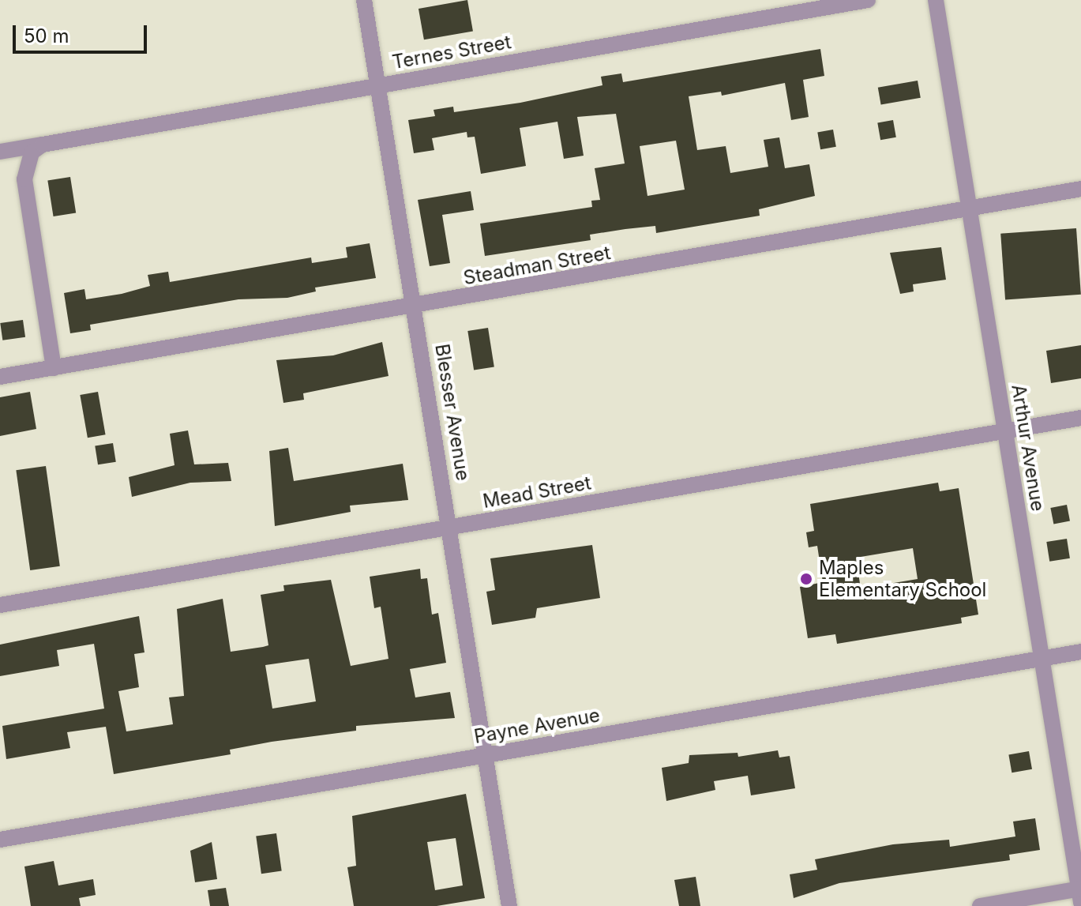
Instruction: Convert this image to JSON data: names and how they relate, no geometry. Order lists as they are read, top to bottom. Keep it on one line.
{"streets":{"street":["Ternes Street","Steadman Street","Blesser Avenue","Arthur Avenue","Mead Street","Payne Avenue"]},"crossings":[["Ternes Street","Blesser Avenue"],["Steadman Street","Blesser Avenue"],["Steadman Street","Arthur Avenue"],["Blesser Avenue","Mead Street"],["Blesser Avenue","Payne Avenue"],["Arthur Avenue","Mead Street"],["Arthur Avenue","Payne Avenue"]],"places":["Maples Elementary School"],"scale_bar":"50 m"}
